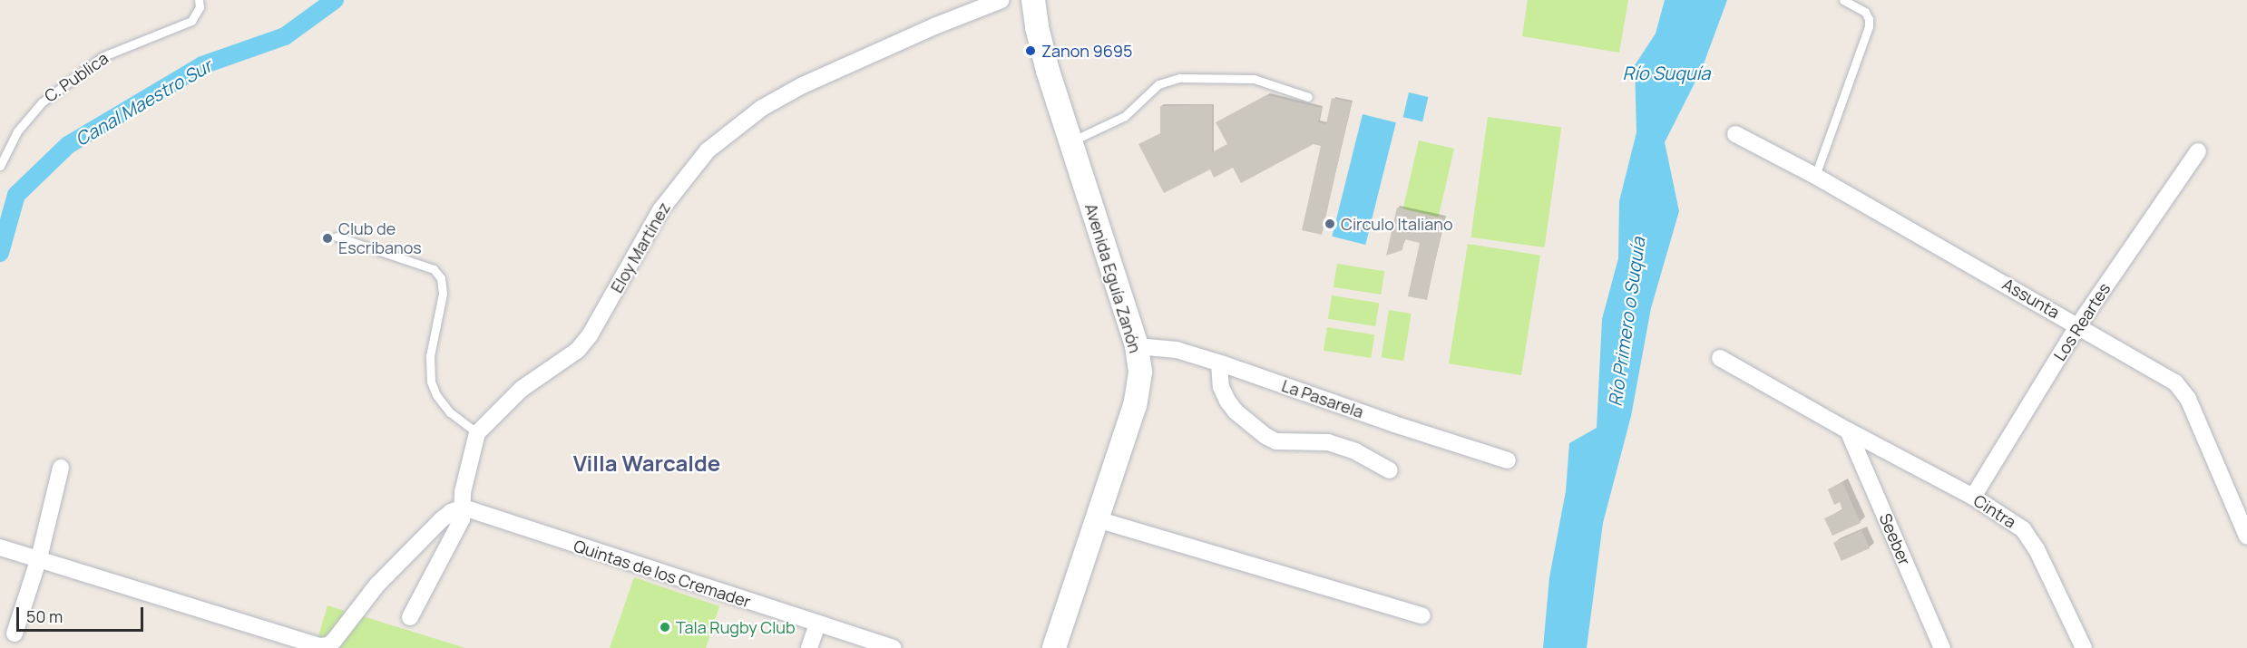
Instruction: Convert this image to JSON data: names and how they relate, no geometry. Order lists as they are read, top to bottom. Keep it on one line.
{"streets":{"main road":["Avenida Eguía Zanón"],"street":["Eloy Martínez","Assunta","Los Reartes","La Pasarela","Cintra","Seeber","Quintas de los Cremader"],"lane":["C. Publica"]},"crossings":[["Avenida Eguía Zanón","La Pasarela"],["Assunta","Los Reartes"],["Los Reartes","Cintra"],["Cintra","Seeber"]],"districts":["Villa Warcalde"],"water":["Río Suquía","Canal Maestro Sur","Río Primero o Suquía"],"places":["Zanon 9695","Circulo Italiano","Club de Escribanos","Tala Rugby Club"],"scale_bar":"50 m"}
